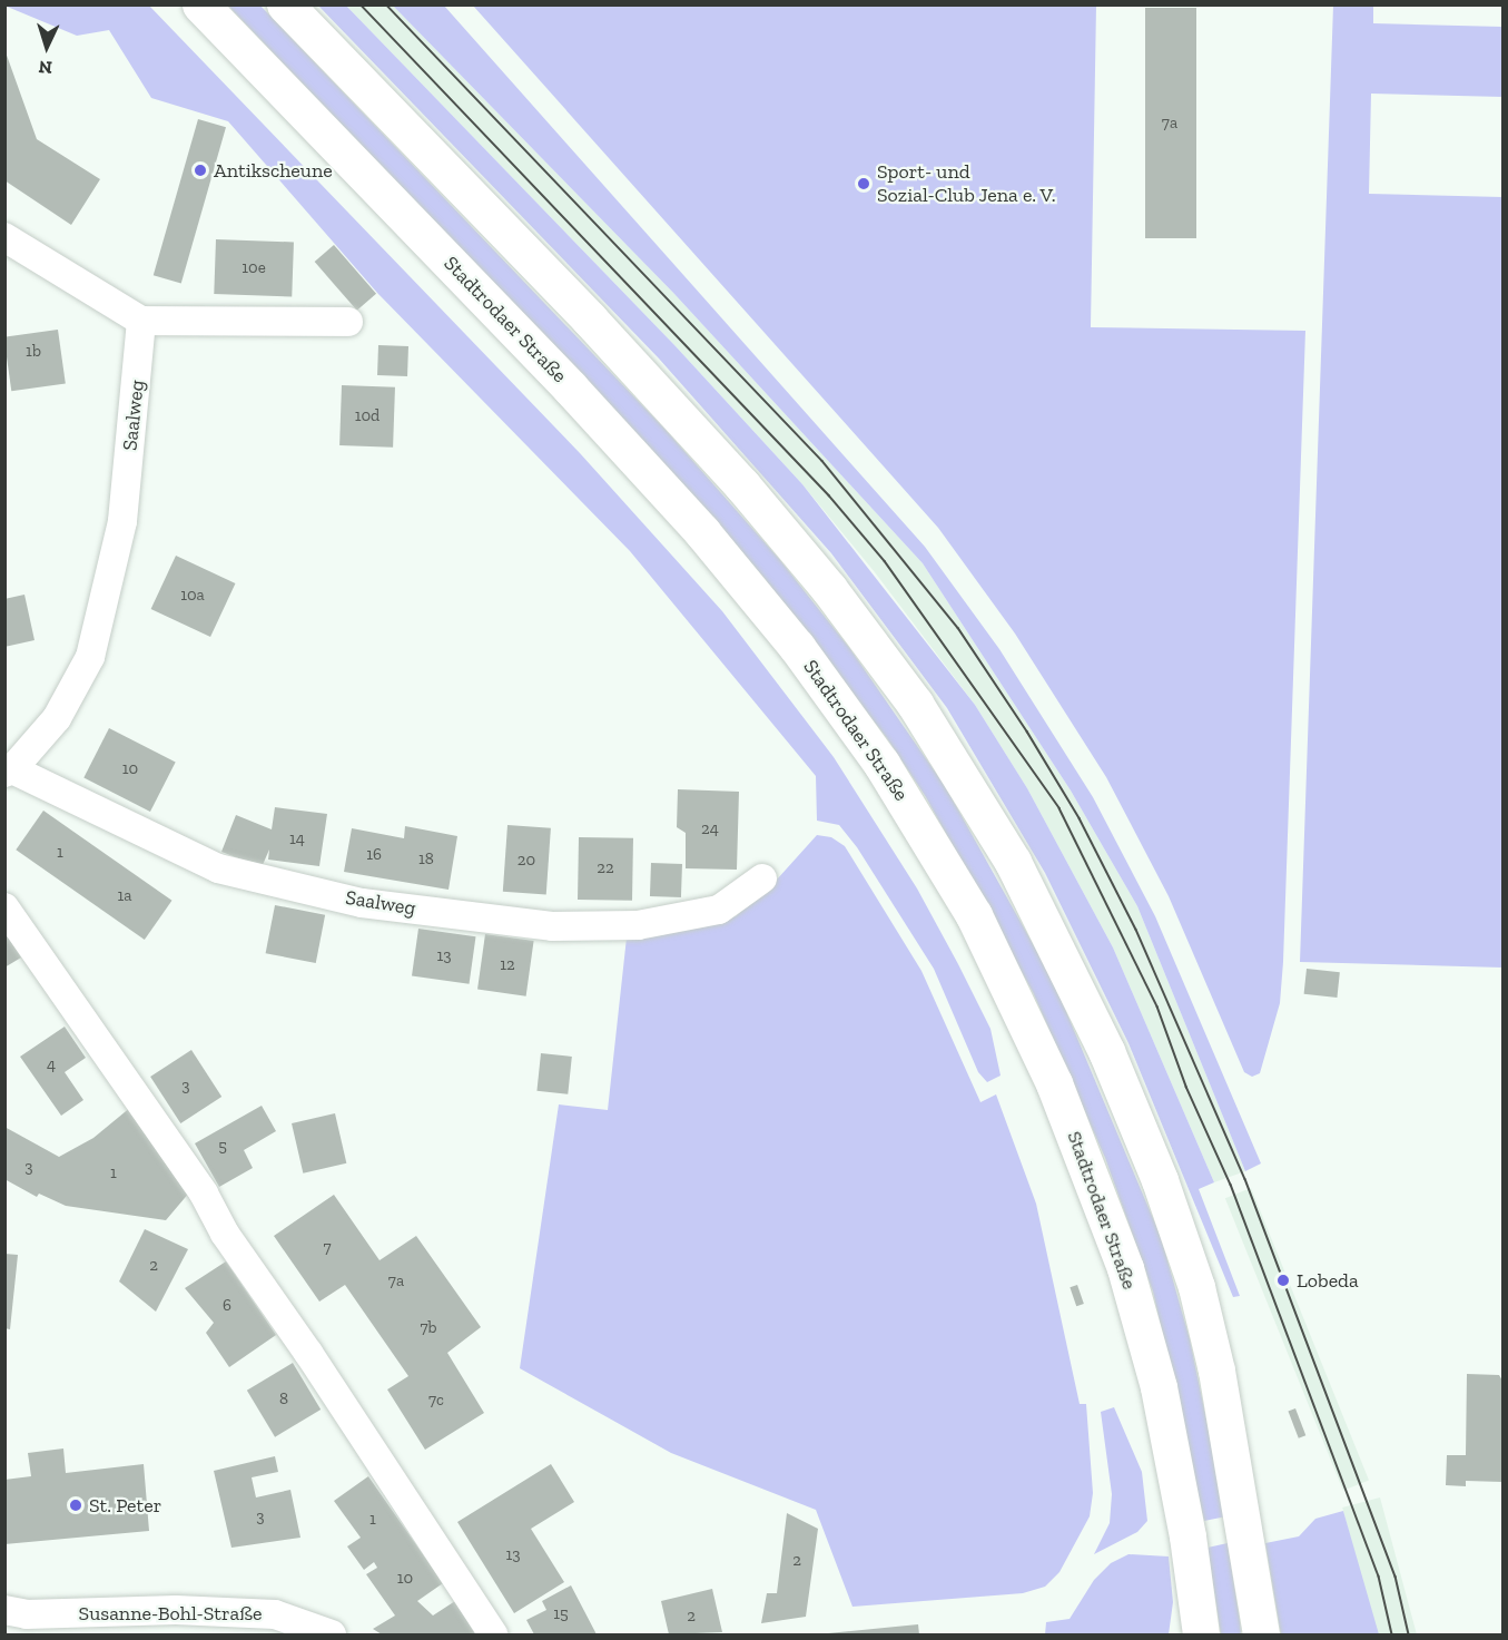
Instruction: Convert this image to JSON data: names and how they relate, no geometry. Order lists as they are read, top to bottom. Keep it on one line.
{"streets":{"main road":["Stadtrodaer Straße"],"street":["Saalweg","Susanne-Bohl-Straße"]},"places":["Antikscheune","Sport- und Sozial-Club Jena e. V.","Lobeda","St. Peter"],"house_numbers":["7a","10e","1b","10d","10a","10","24","14","1","16","18","20","22","1a","13","12","4","3","5","3","1","7","2","7a","6","7b","8","7c","3","1","13","2","10","15","2"],"north":"bottom"}
